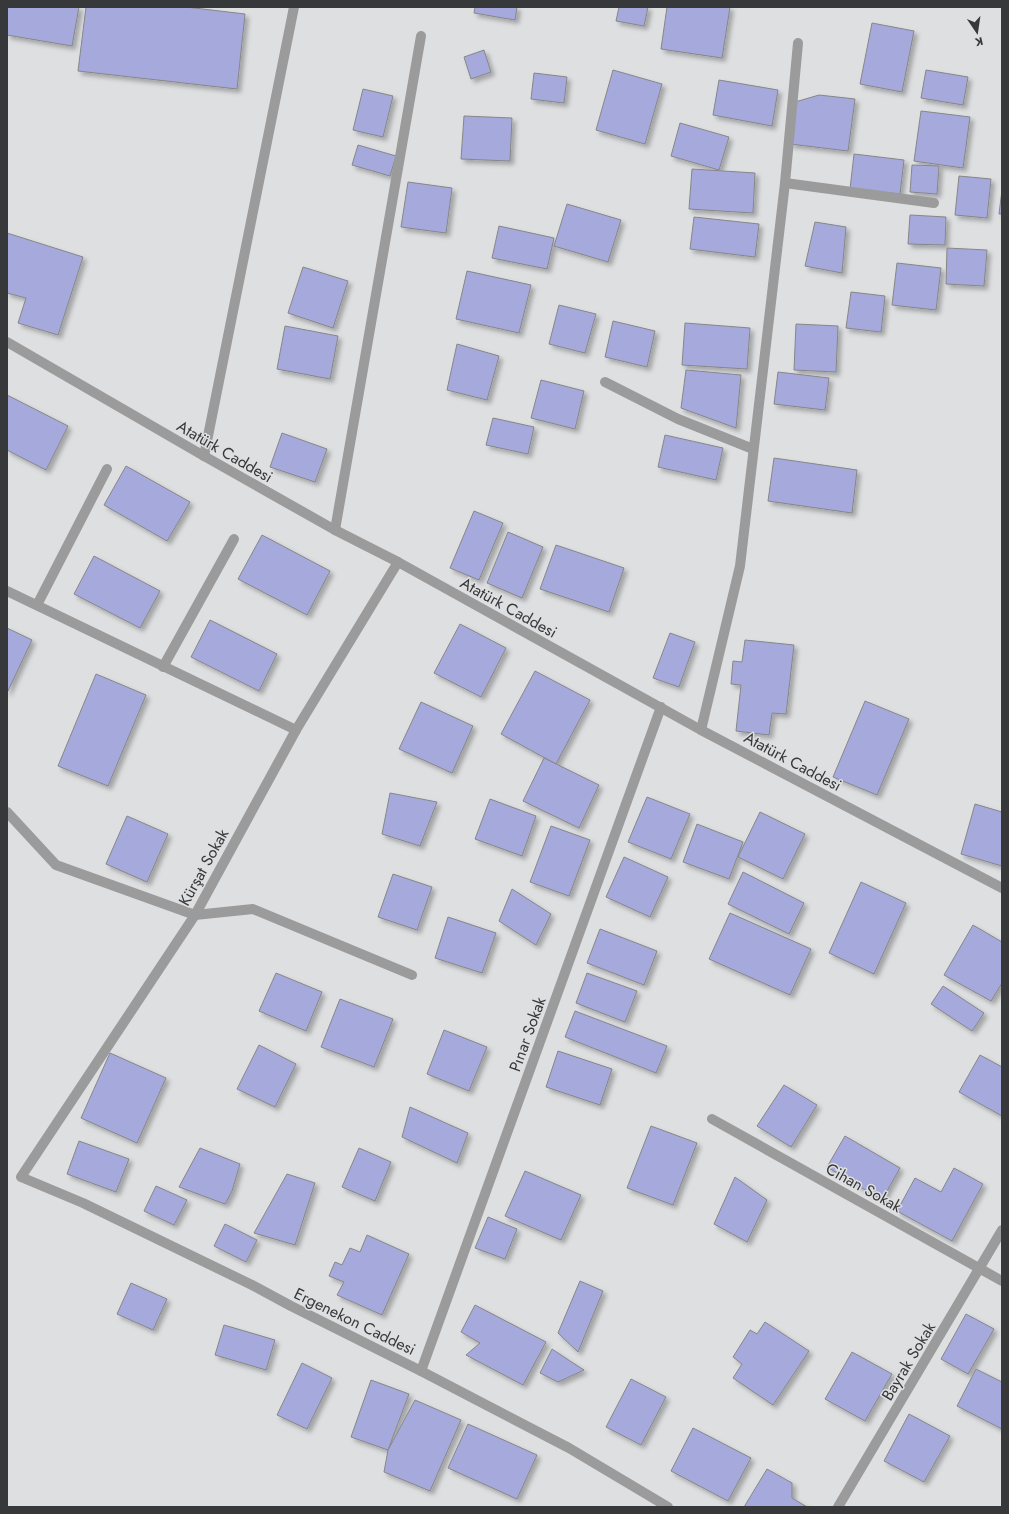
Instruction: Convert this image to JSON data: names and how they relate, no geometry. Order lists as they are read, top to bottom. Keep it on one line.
{"streets":{"street":["Atatürk Caddesi","Kürşat Sokak","Pınar Sokak","Cihan Sokak","Ergenekon Caddesi","Bayrak Sokak"]},"crossings":[["Atatürk Caddesi","Kürşat Sokak"],["Atatürk Caddesi","Pınar Sokak"],["Kürşat Sokak","Ergenekon Caddesi"],["Pınar Sokak","Ergenekon Caddesi"],["Cihan Sokak","Bayrak Sokak"]],"north":"bottom"}
